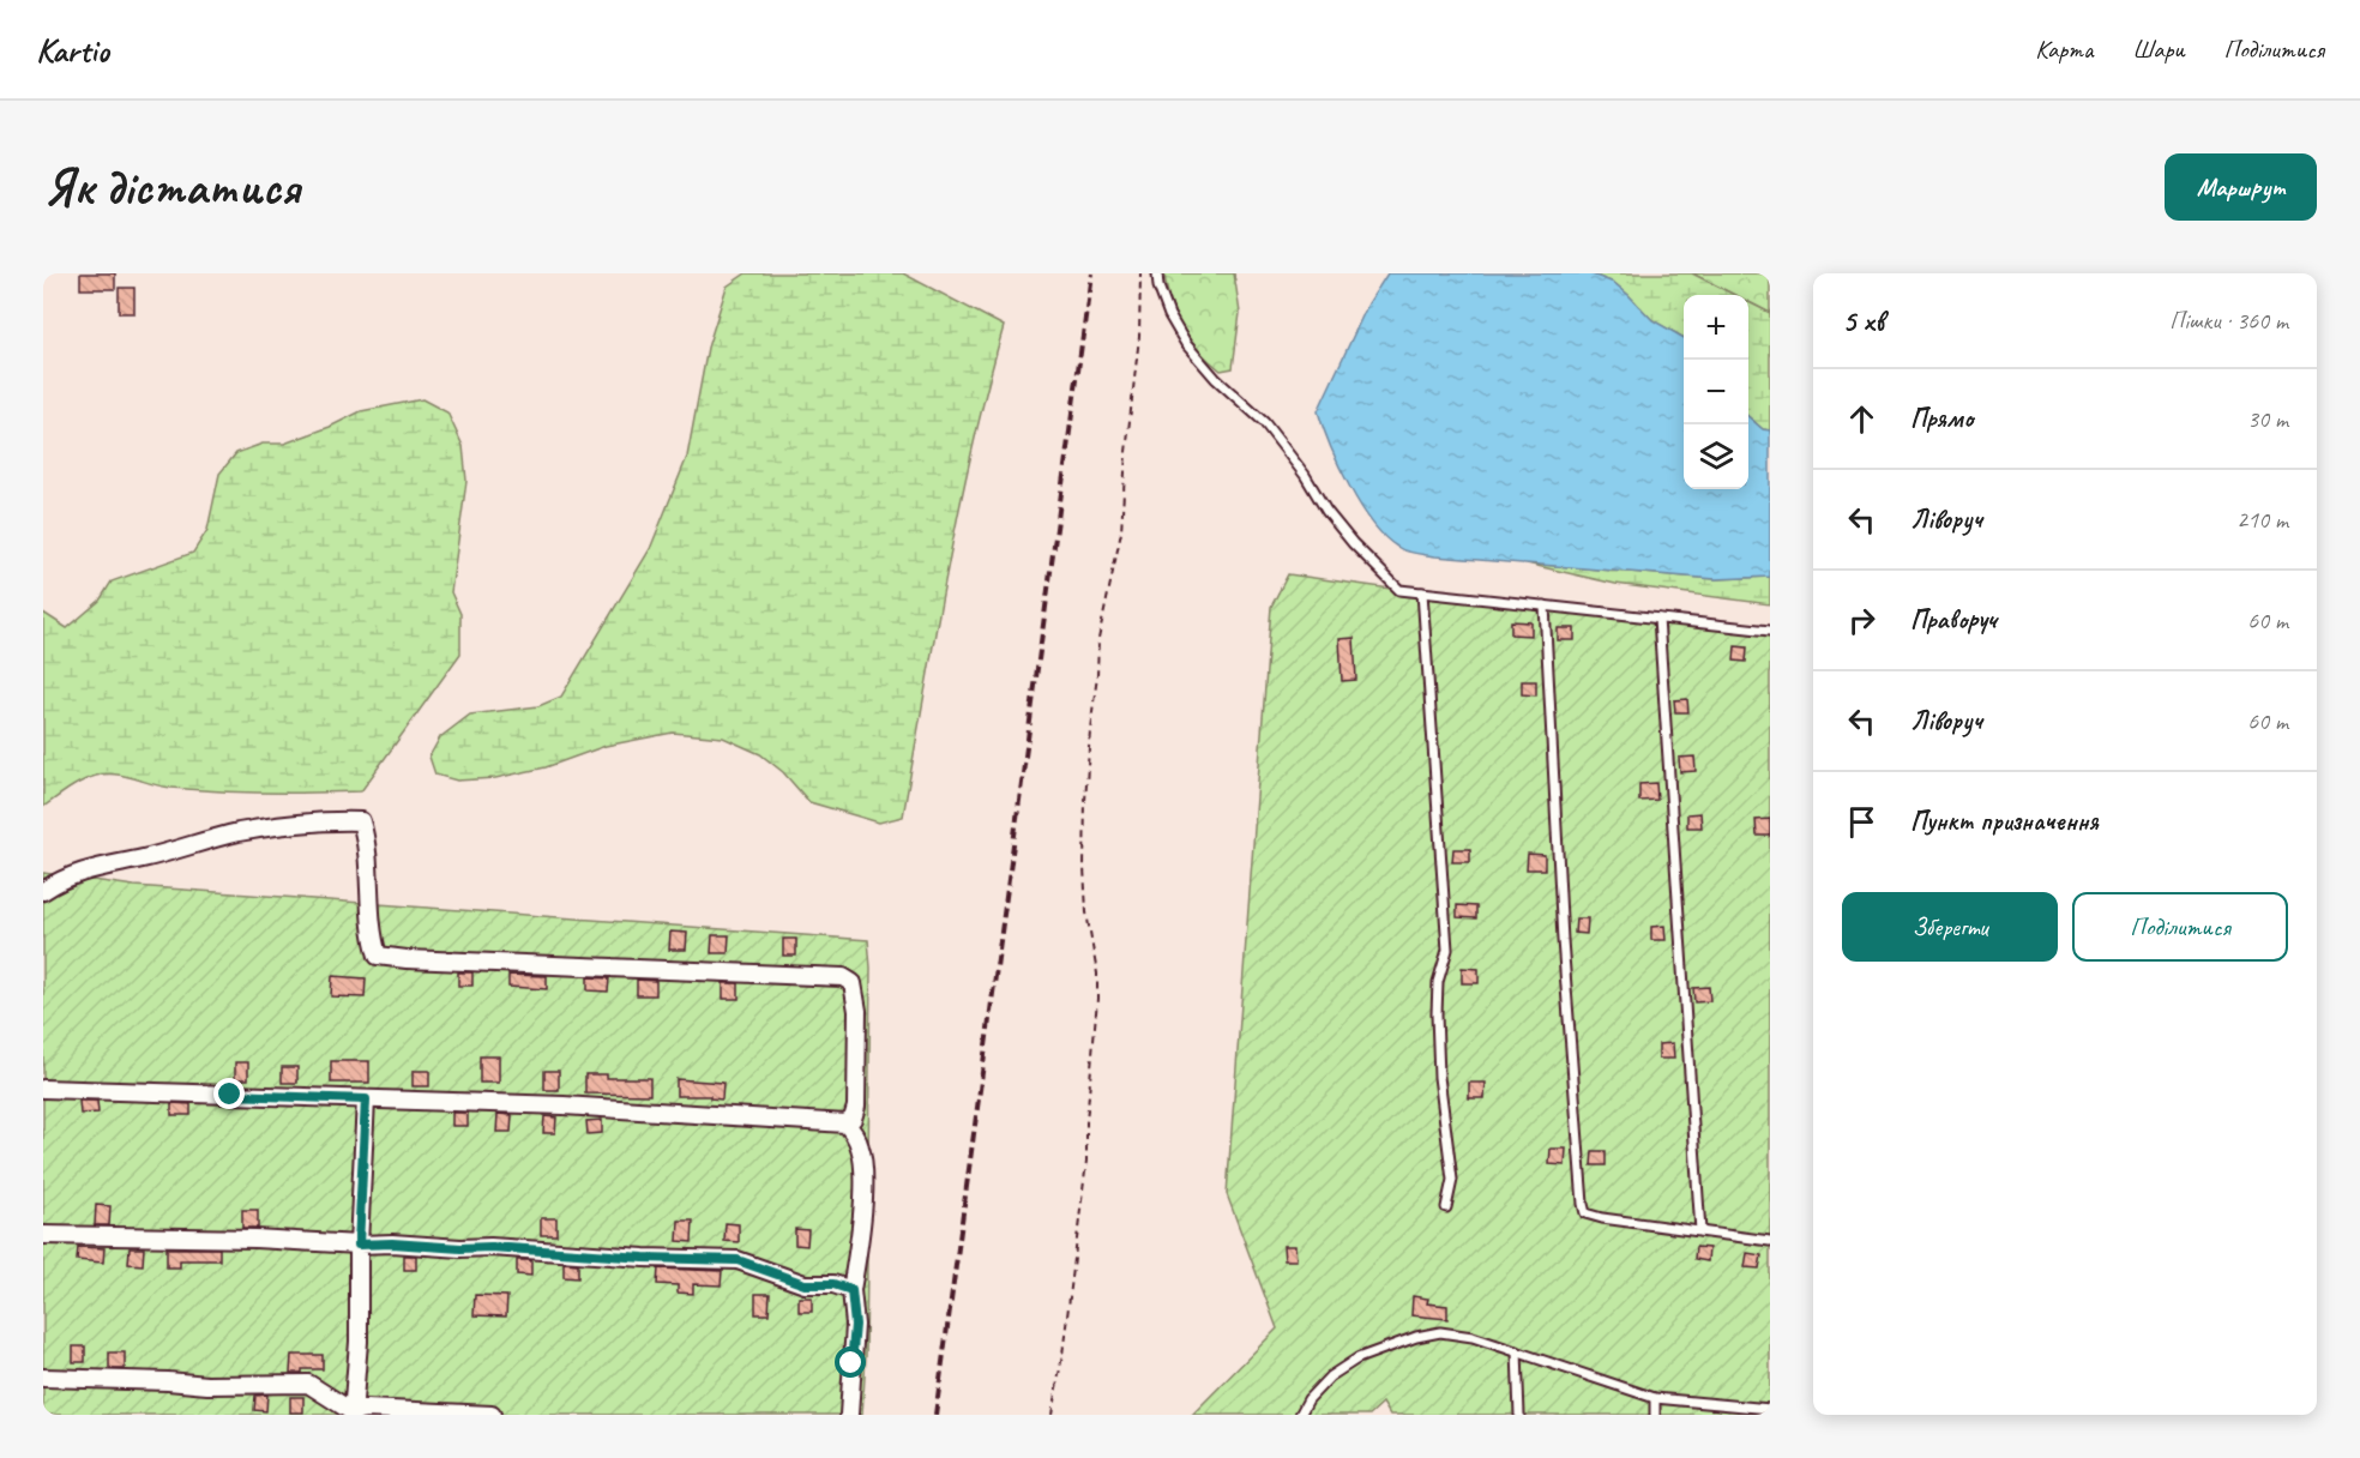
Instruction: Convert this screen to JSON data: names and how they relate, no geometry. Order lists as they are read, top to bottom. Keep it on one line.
{"page":{"header":"Kartio","nav":["Карта","Шари","Поділитися"],"buttons":["Маршрут",["Зберегти","Поділитися"]],"title":"Як дістатися","heading":["5 хв","Пішки · 360 m"],"map_buttons":["+","−"],"list":[["Прямо","30 m"],["Ліворуч","210 m"],["Праворуч","60 m"],["Ліворуч","60 m"],"Пункт призначення"]}}
